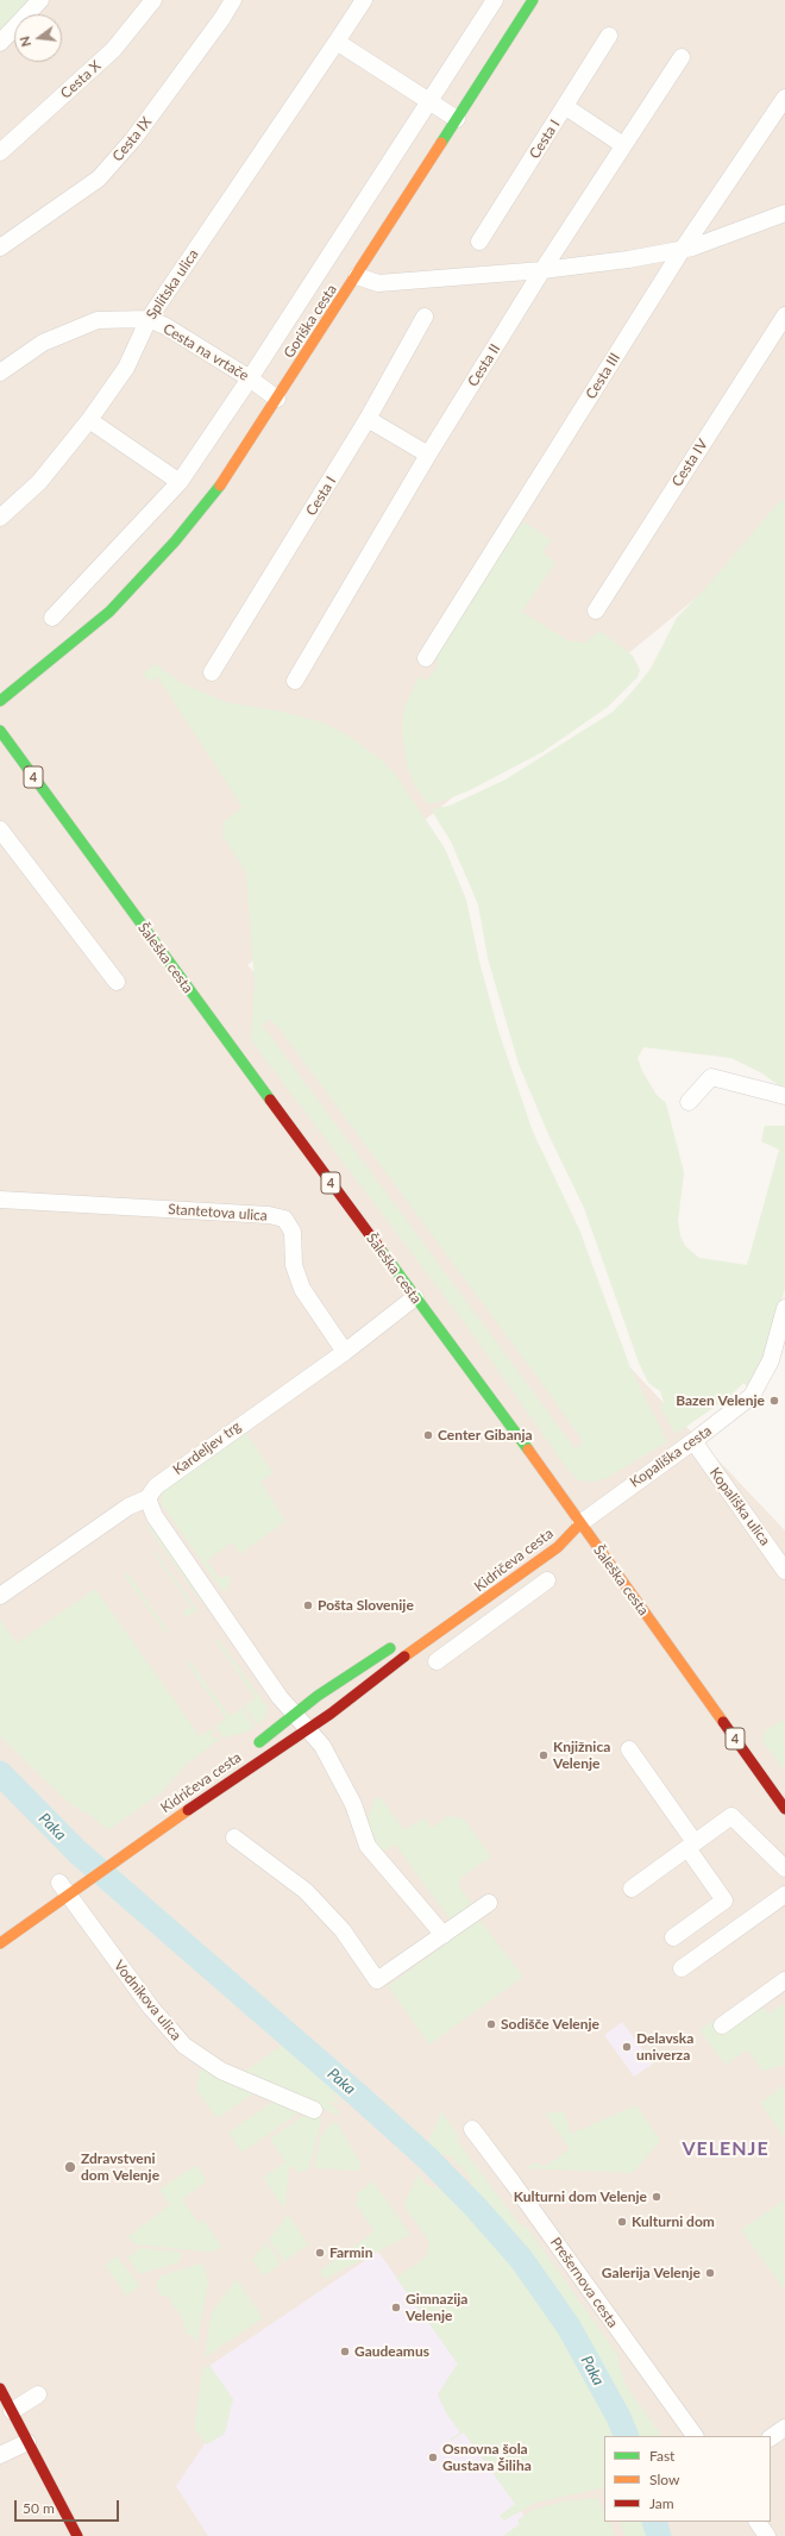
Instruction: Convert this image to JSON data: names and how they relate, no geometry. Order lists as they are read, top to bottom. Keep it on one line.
{"streets":{"main road":["Goriška cesta","4","Šaleška cesta","Kidričeva cesta"],"street":["Cesta X","Cesta IX","Cesta I","Splitska ulica","Cesta na vrtače","Cesta II","Cesta III","Cesta IV","Stantetova ulica","Kardeljev trg","Kopališka cesta","Kopališka ulica","Vodnikova ulica","Prešernova cesta"]},"crossings":[["Splitska ulica","Cesta na vrtače"],["Goriška cesta","Cesta na vrtače"],["Šaleška cesta","Kardeljev trg"],["Šaleška cesta","Kopališka cesta"],["Šaleška cesta","Kidričeva cesta"],["Stantetova ulica","Kardeljev trg"],["Kopališka cesta","Kopališka ulica"],["Kopališka cesta","Kidričeva cesta"],["Kidričeva cesta","Vodnikova ulica"]],"districts":["VELENJE"],"water":["Paka"],"places":["Bazen Velenje","Center Gibanja","Pošta Slovenije","Knjižnica Velenje","Sodišče Velenje","Delavska univerza","Zdravstveni dom Velenje","Kulturni dom Velenje","Kulturni dom","Farmin","Galerija Velenje","Gimnazija Velenje","Gaudeamus","Osnovna šola Gustava Šiliha"],"legend":["Fast","Slow","Jam"],"scale_bar":"50 m","north":"left"}
